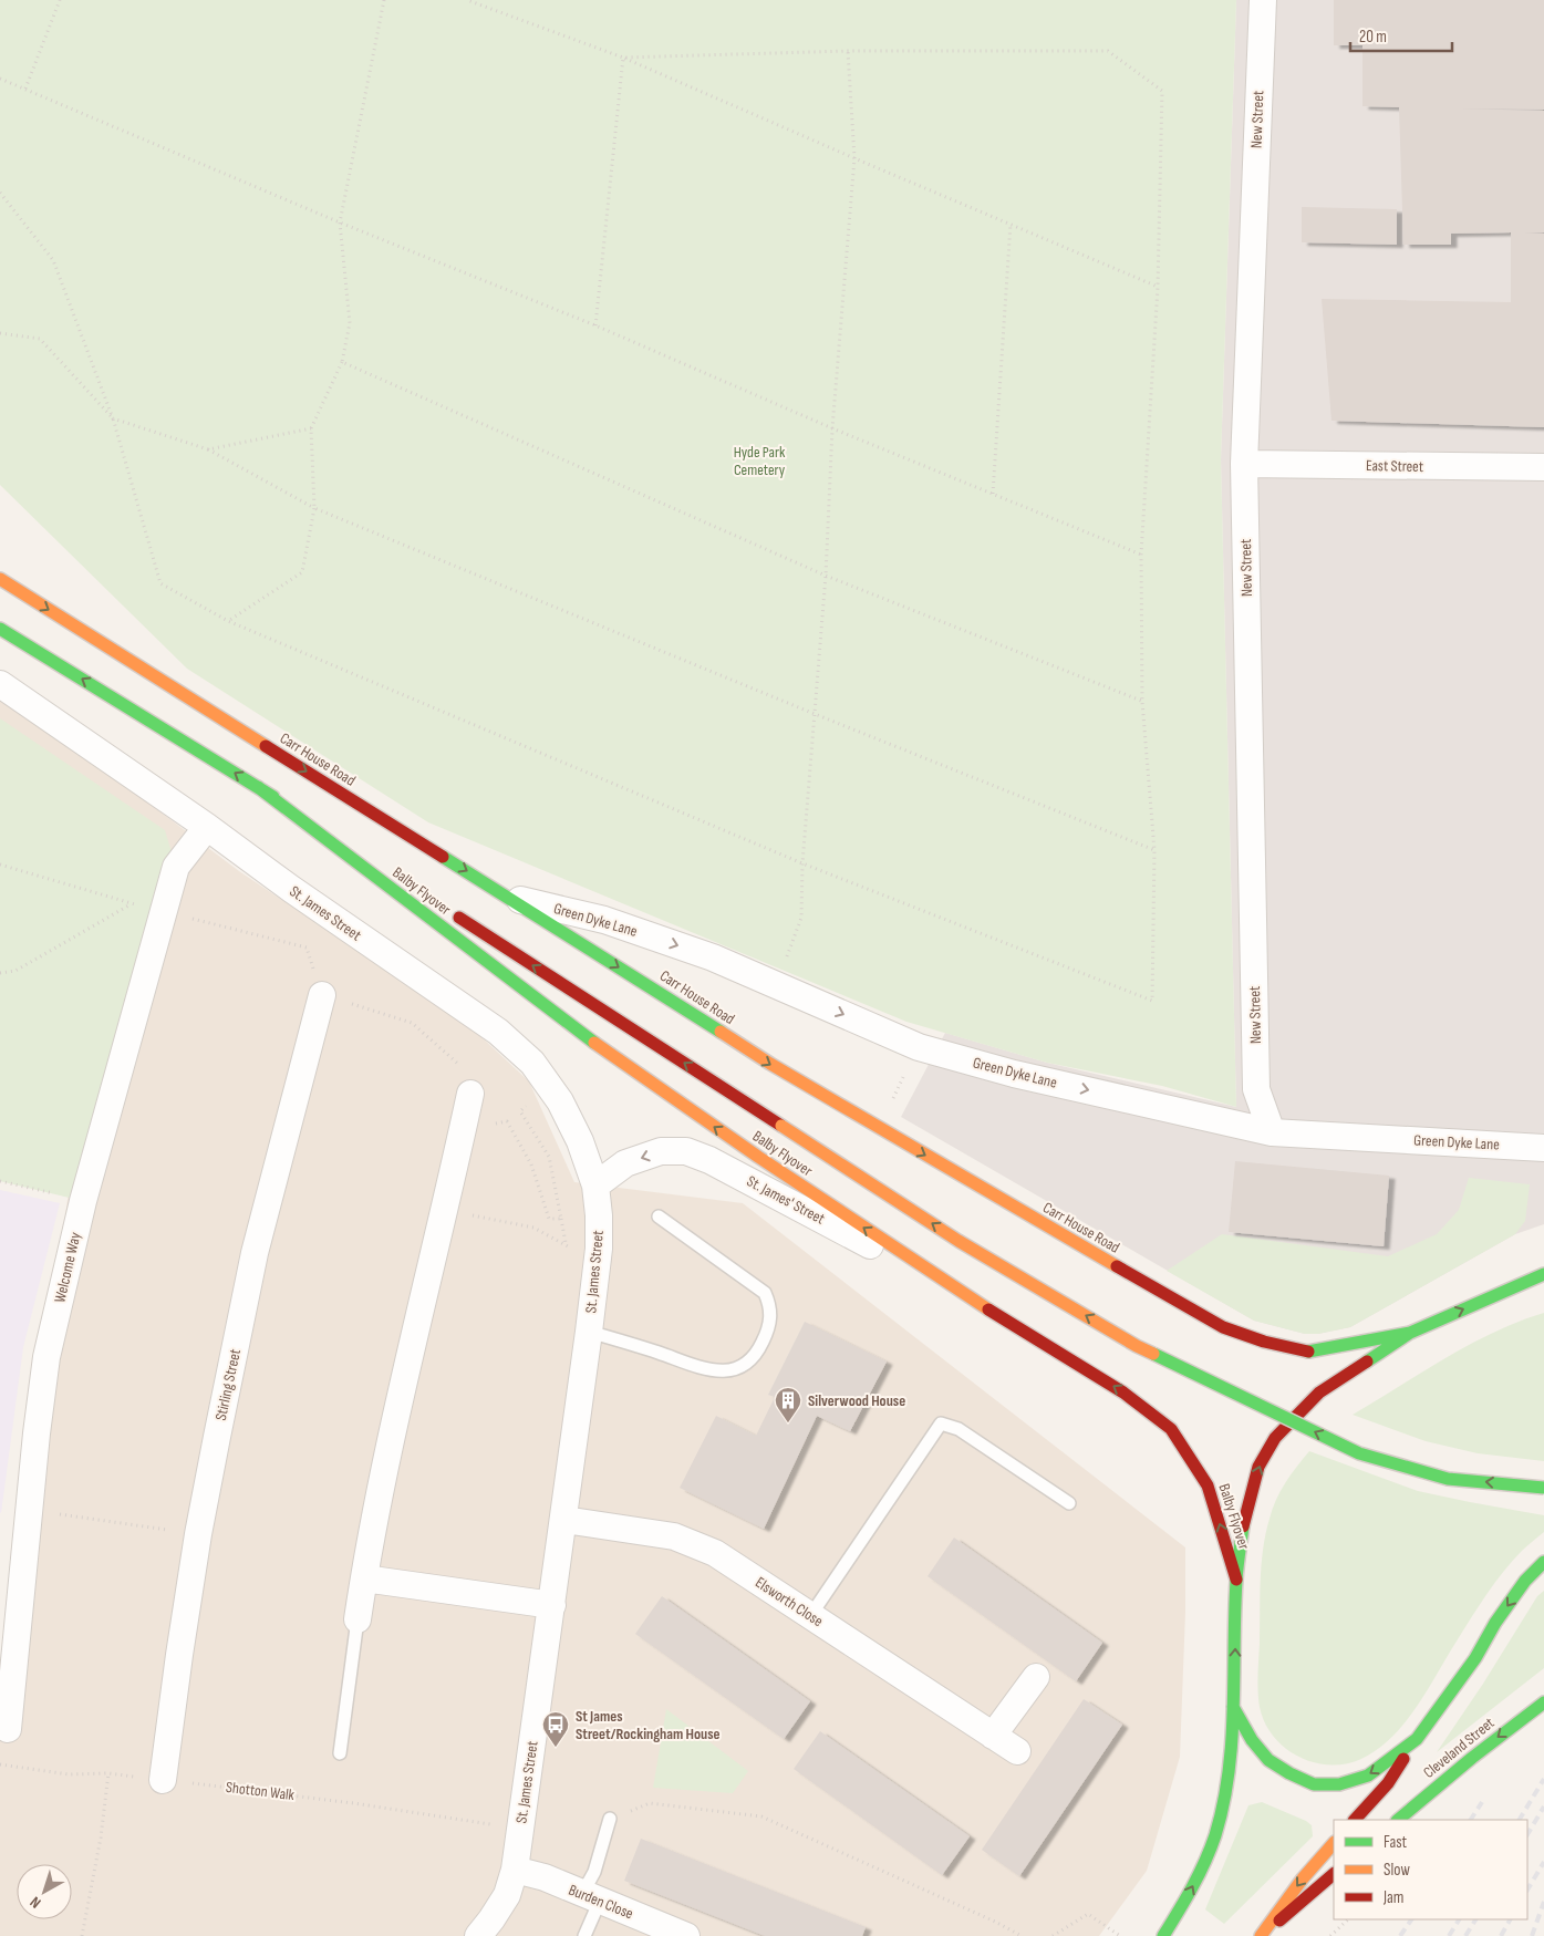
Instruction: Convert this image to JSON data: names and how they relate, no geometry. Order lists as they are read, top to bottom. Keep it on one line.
{"streets":{"main road":["Carr House Road","Balby Flyover","Cleveland Street"],"street":["New Street","East Street","St. James Street","Green Dyke Lane","St. James' Street","Welcome Way","Stirling Street","Elsworth Close","Burden Close"],"path":["Shotton Walk"]},"crossings":[["New Street","East Street"],["New Street","Green Dyke Lane"],["Carr House Road","Balby Flyover"],["Carr House Road","Green Dyke Lane"],["Balby Flyover","St. James' Street"],["St. James Street","St. James' Street"],["St. James Street","Welcome Way"],["St. James Street","Elsworth Close"],["St. James Street","Shotton Walk"],["St. James Street","Burden Close"],["Stirling Street","Shotton Walk"]],"one_way":["Carr House Road","Balby Flyover","Green Dyke Lane","St. James' Street"],"parks":["Hyde Park Cemetery"],"places":{"building":["Silverwood House"],"bus stop":["St James Street/Rockingham House"]},"legend":["Fast","Slow","Jam"],"scale_bar":"20 m","north":"bottom left"}
